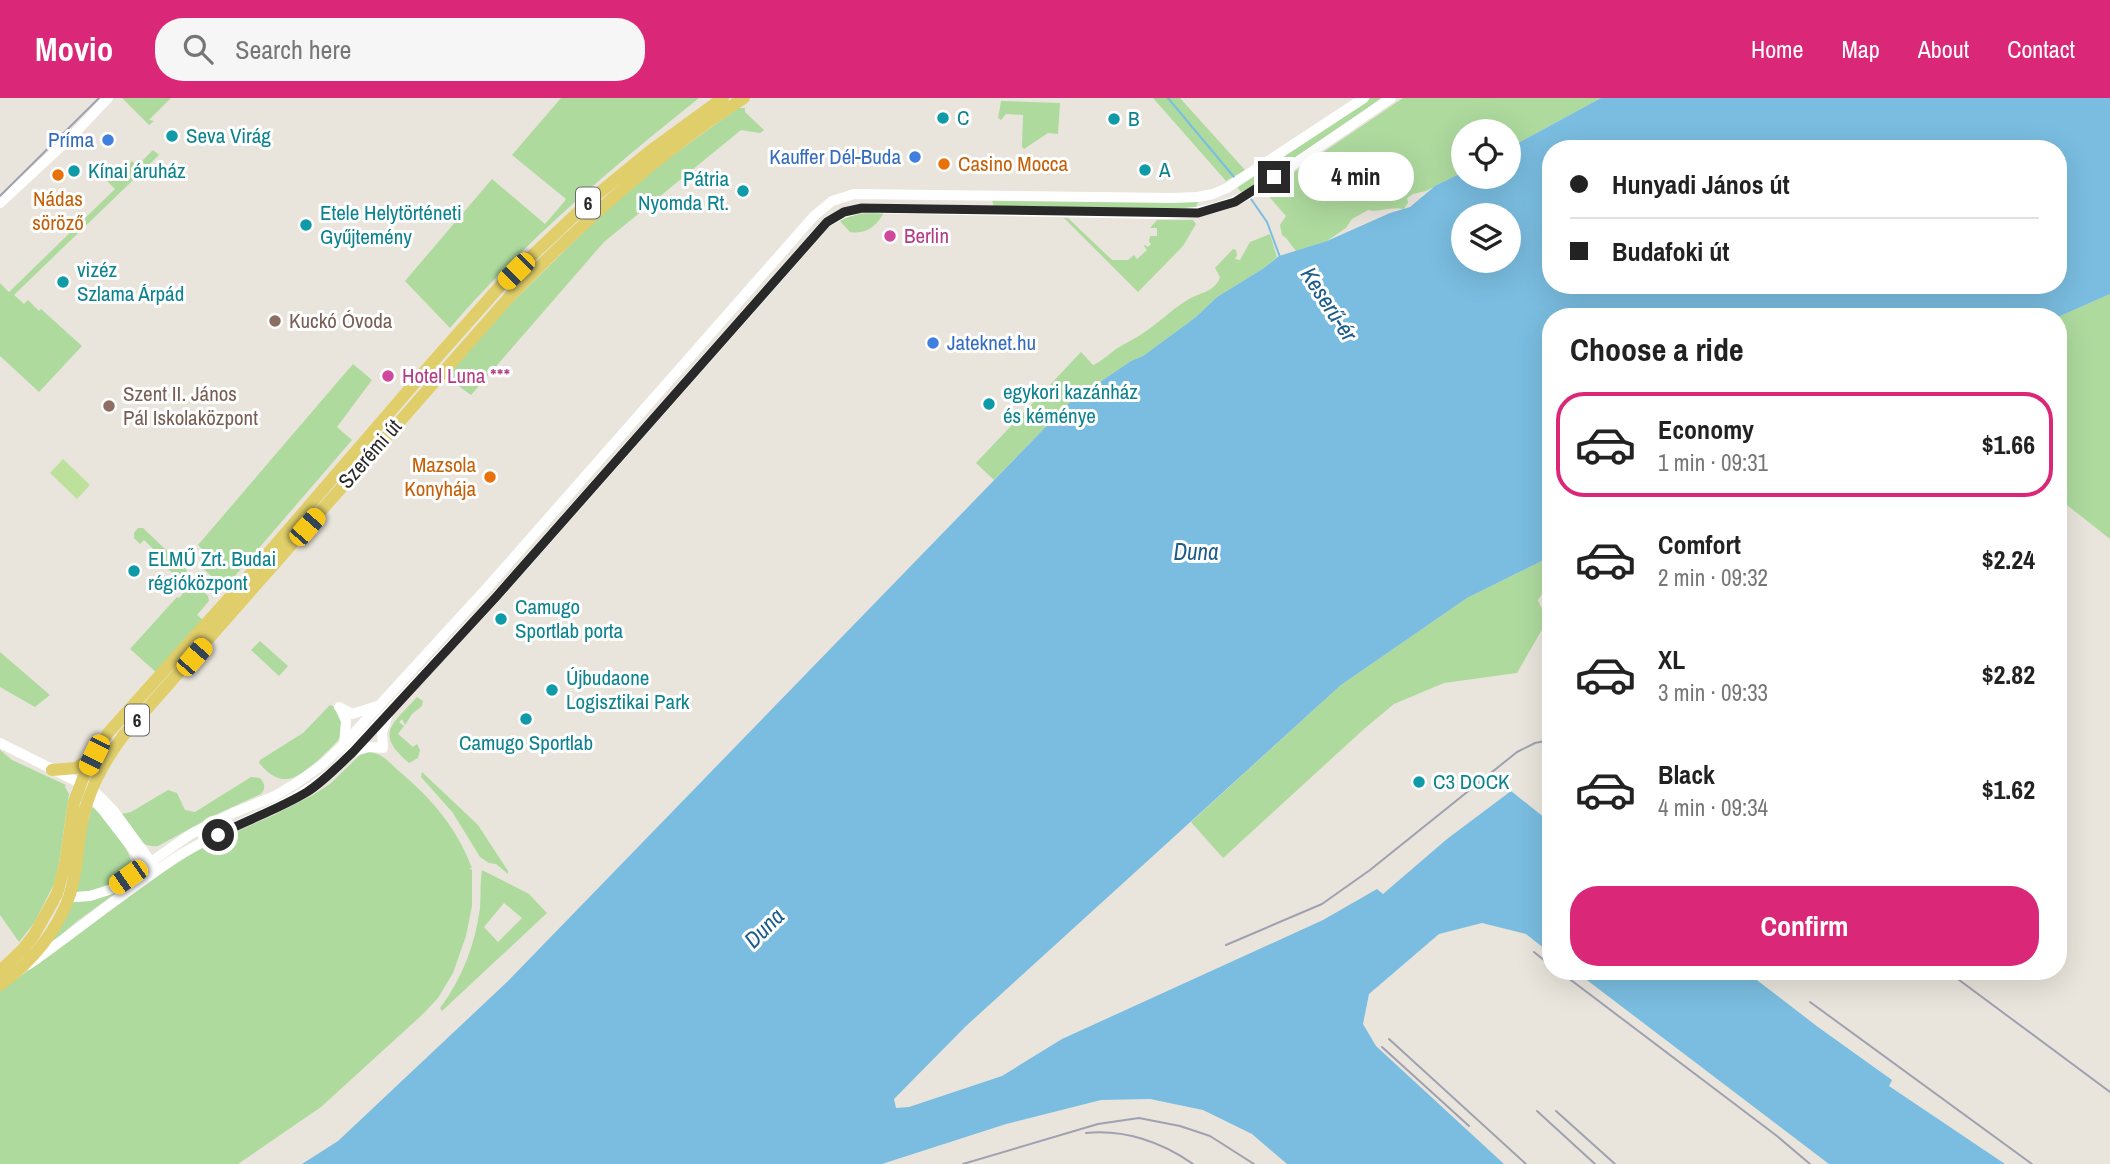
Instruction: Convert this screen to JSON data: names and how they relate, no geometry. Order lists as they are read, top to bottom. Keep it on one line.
{"streets":{"main road":["6","Szerémi út"]},"crossings":[["6","Szerémi út"]],"water":["Keserű-ér","Duna"],"places":["C","B","Seva Virág","Príma","Kauffer Dél-Buda","Casino Mocca","A","Kínai áruház","Nádas söröző","Pátria Nyomda Rt.","Etele Helytörténeti Gyűjtemény","Berlin","vizéz Szlama Árpád","Kuckó Óvoda","Jateknet.hu","Hotel Luna ***","egykori kazánház és kéménye","Szent II. János Pál Iskolaközpont","Mazsola Konyhája","ELMŰ Zrt. Budai régióközpont","Camugo Sportlab porta","Újbudaone Logisztikai Park","Camugo Sportlab","C3 DOCK"],"page":{"header":"Movio","search":"Search here","nav":["Home","Map","About","Contact"],"banner":["Hunyadi János út","Budafoki út"],"bubble":"4 min","heading":"Choose a ride","list":[{"name":"Economy","note":"1 min · 09:31","value":"$1.66"},{"name":"Comfort","note":"2 min · 09:32","value":"$2.24"},{"name":"XL","note":"3 min · 09:33","value":"$2.82"},{"name":"Black","note":"4 min · 09:34","value":"$1.62"}],"buttons":"Confirm"}}
